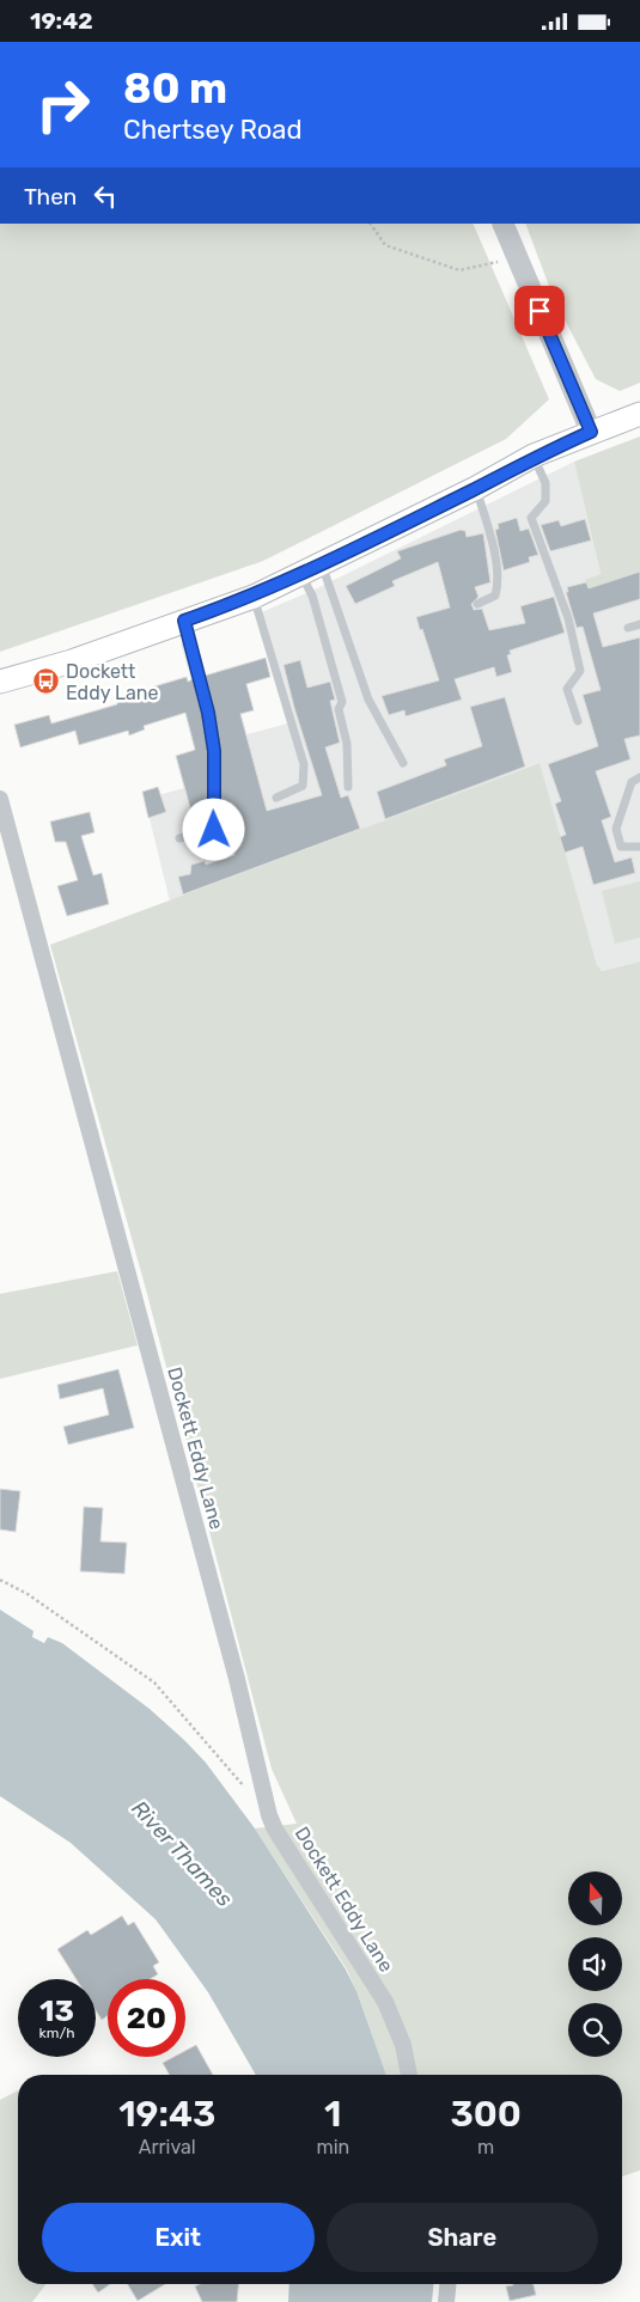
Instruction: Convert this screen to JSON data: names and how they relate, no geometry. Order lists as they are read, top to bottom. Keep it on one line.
{"streets":{"street":["Dockett Eddy Lane"]},"water":["River Thames"],"places":{"bus stop":["Dockett Eddy Lane"]},"north":"top","page":{"status":"19:42","turn":["80 m","Chertsey Road"],"then":"Then","speed":"13 km/h","limit":"20","eta":["19:43","Arrival","1","min","300","m"],"buttons":["Exit","Share"]}}
